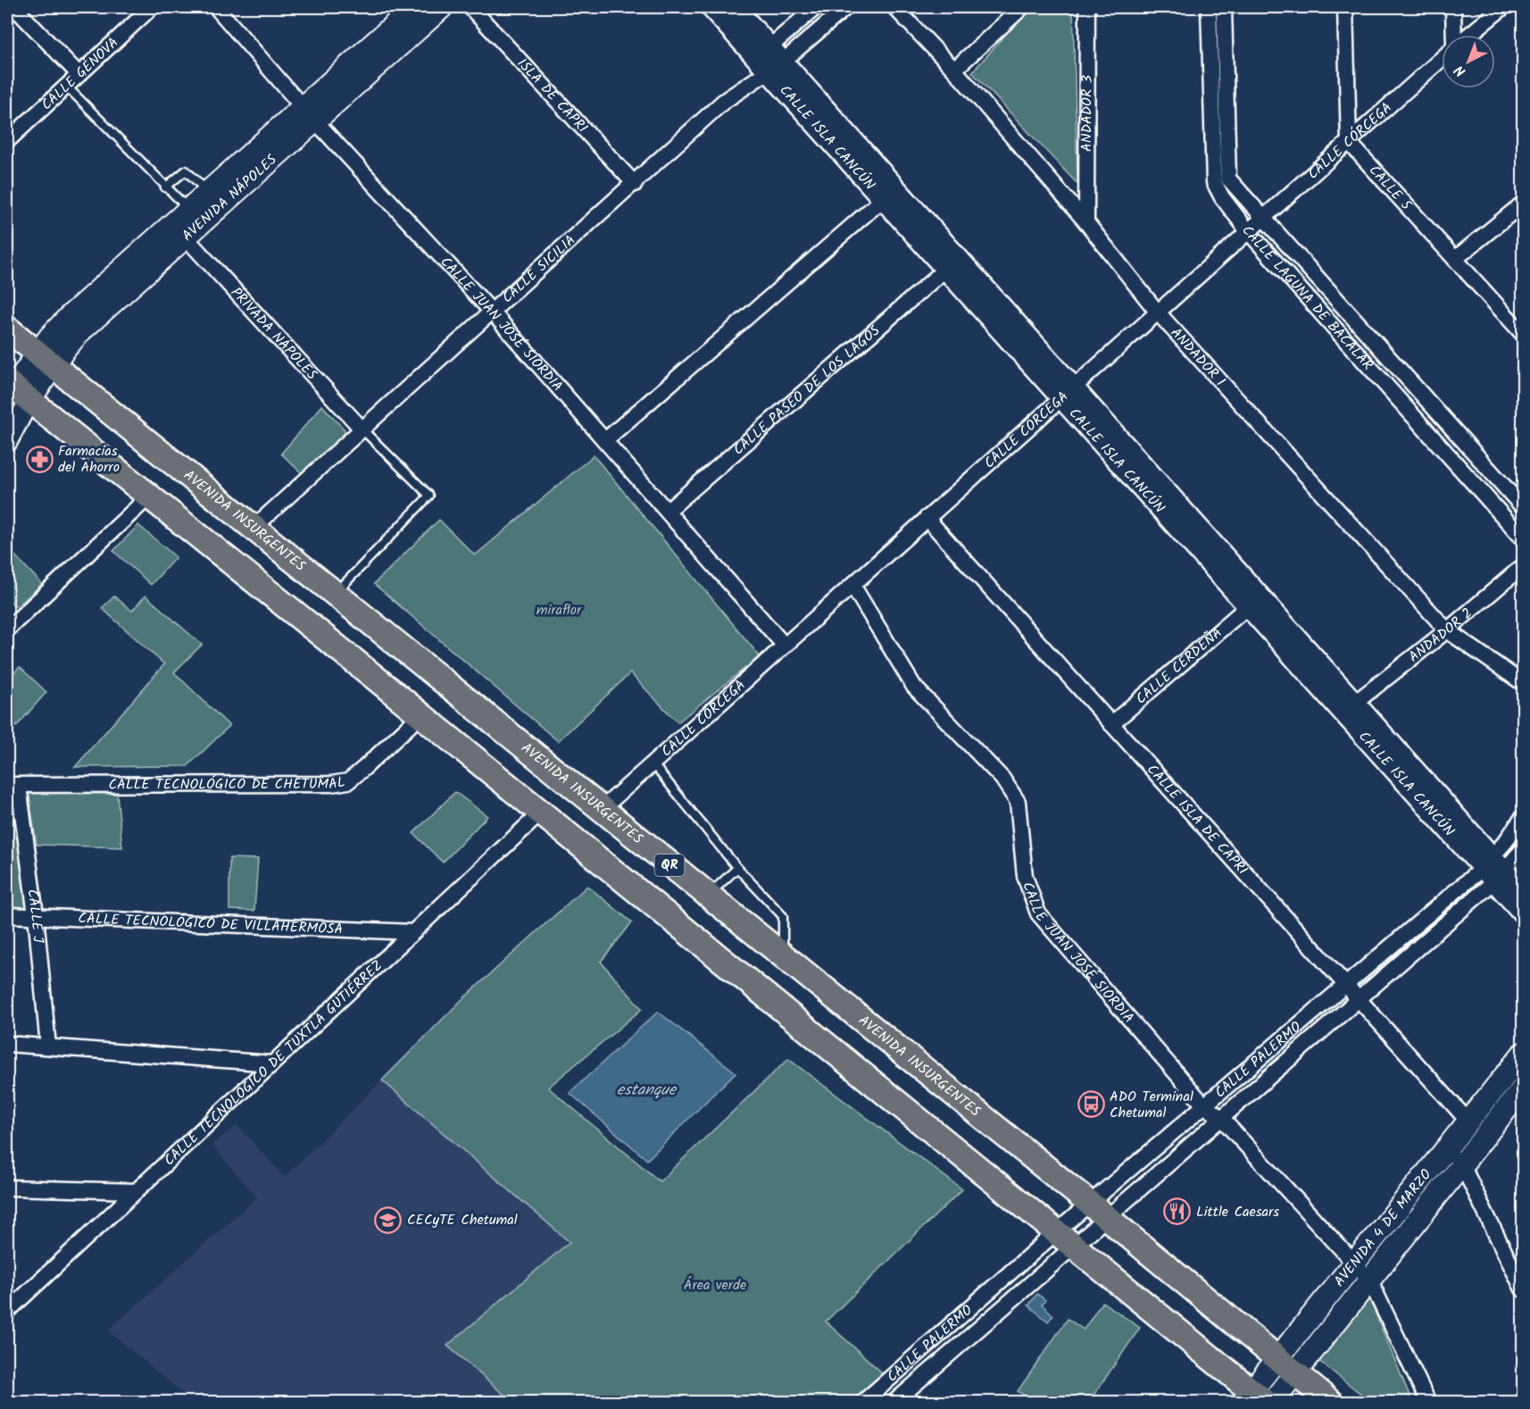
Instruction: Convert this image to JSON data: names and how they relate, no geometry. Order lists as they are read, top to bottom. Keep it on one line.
{"streets":{"main road":["AVENIDA NÁPOLES","AVENIDA INSURGENTES","QR","AVENIDA 4 DE MARZO"],"street":["CALLE GÉNOVA","ISLA DE CAPRI","ANDADOR 3","CALLE ISLA CANCÚN","CALLE CÓRCEGA","CALLE 5","CALLE SICILIA","CALLE LAGUNA DE BACALAR","CALLE JUAN JOSÉ SIORDIA","PRIVADA NÁPOLES","ANDADOR 1","CALLE PASEO DE LOS LAGOS","ANDADOR 2","CALLE CERDEÑA","CALLE TECNOLÓGICO DE CHETUMAL","CALLE ISLA DE CAPRI","CALLE J","CALLE TECNOLÓGICO DE VILLAHERMOSA","CALLE PALERMO","CALLE TECNOLÓGICO DE TUXTLA GUTIÉRREZ"]},"crossings":[["ISLA DE CAPRI","CALLE SICILIA"],["ANDADOR 3","ANDADOR 1"],["CALLE ISLA CANCÚN","CALLE CÓRCEGA"],["CALLE ISLA CANCÚN","CALLE SICILIA"],["CALLE ISLA CANCÚN","CALLE PASEO DE LOS LAGOS"],["CALLE ISLA CANCÚN","ANDADOR 2"],["CALLE ISLA CANCÚN","CALLE CERDEÑA"],["CALLE ISLA CANCÚN","CALLE PALERMO"],["CALLE CÓRCEGA","CALLE 5"],["CALLE CÓRCEGA","CALLE LAGUNA DE BACALAR"],["CALLE CÓRCEGA","CALLE JUAN JOSÉ SIORDIA"],["CALLE CÓRCEGA","ANDADOR 1"],["CALLE CÓRCEGA","AVENIDA INSURGENTES"],["CALLE CÓRCEGA","CALLE ISLA DE CAPRI"],["AVENIDA NÁPOLES","CALLE JUAN JOSÉ SIORDIA"],["AVENIDA NÁPOLES","PRIVADA NÁPOLES"],["AVENIDA NÁPOLES","AVENIDA INSURGENTES"],["CALLE SICILIA","CALLE JUAN JOSÉ SIORDIA"],["CALLE SICILIA","PRIVADA NÁPOLES"],["CALLE SICILIA","AVENIDA INSURGENTES"],["CALLE JUAN JOSÉ SIORDIA","CALLE PASEO DE LOS LAGOS"],["CALLE JUAN JOSÉ SIORDIA","CALLE PALERMO"],["CALLE JUAN JOSÉ SIORDIA","AVENIDA 4 DE MARZO"],["ANDADOR 1","ANDADOR 2"],["AVENIDA INSURGENTES","CALLE PALERMO"],["AVENIDA INSURGENTES","AVENIDA 4 DE MARZO"],["CALLE CERDEÑA","CALLE ISLA DE CAPRI"],["CALLE TECNOLÓGICO DE CHETUMAL","CALLE J"],["CALLE ISLA DE CAPRI","CALLE PALERMO"],["CALLE ISLA DE CAPRI","AVENIDA 4 DE MARZO"],["CALLE J","CALLE TECNOLÓGICO DE VILLAHERMOSA"],["CALLE TECNOLÓGICO DE VILLAHERMOSA","CALLE TECNOLÓGICO DE TUXTLA GUTIÉRREZ"]],"water":["estanque"],"parks":["miraflor","Área verde"],"places":{"pharmacy":["Farmacias del Ahorro"],"bus stop":["ADO Terminal Chetumal"],"restaurant":["Little Caesars"],"school or university":["CECyTE Chetumal"]},"north":"bottom left"}
